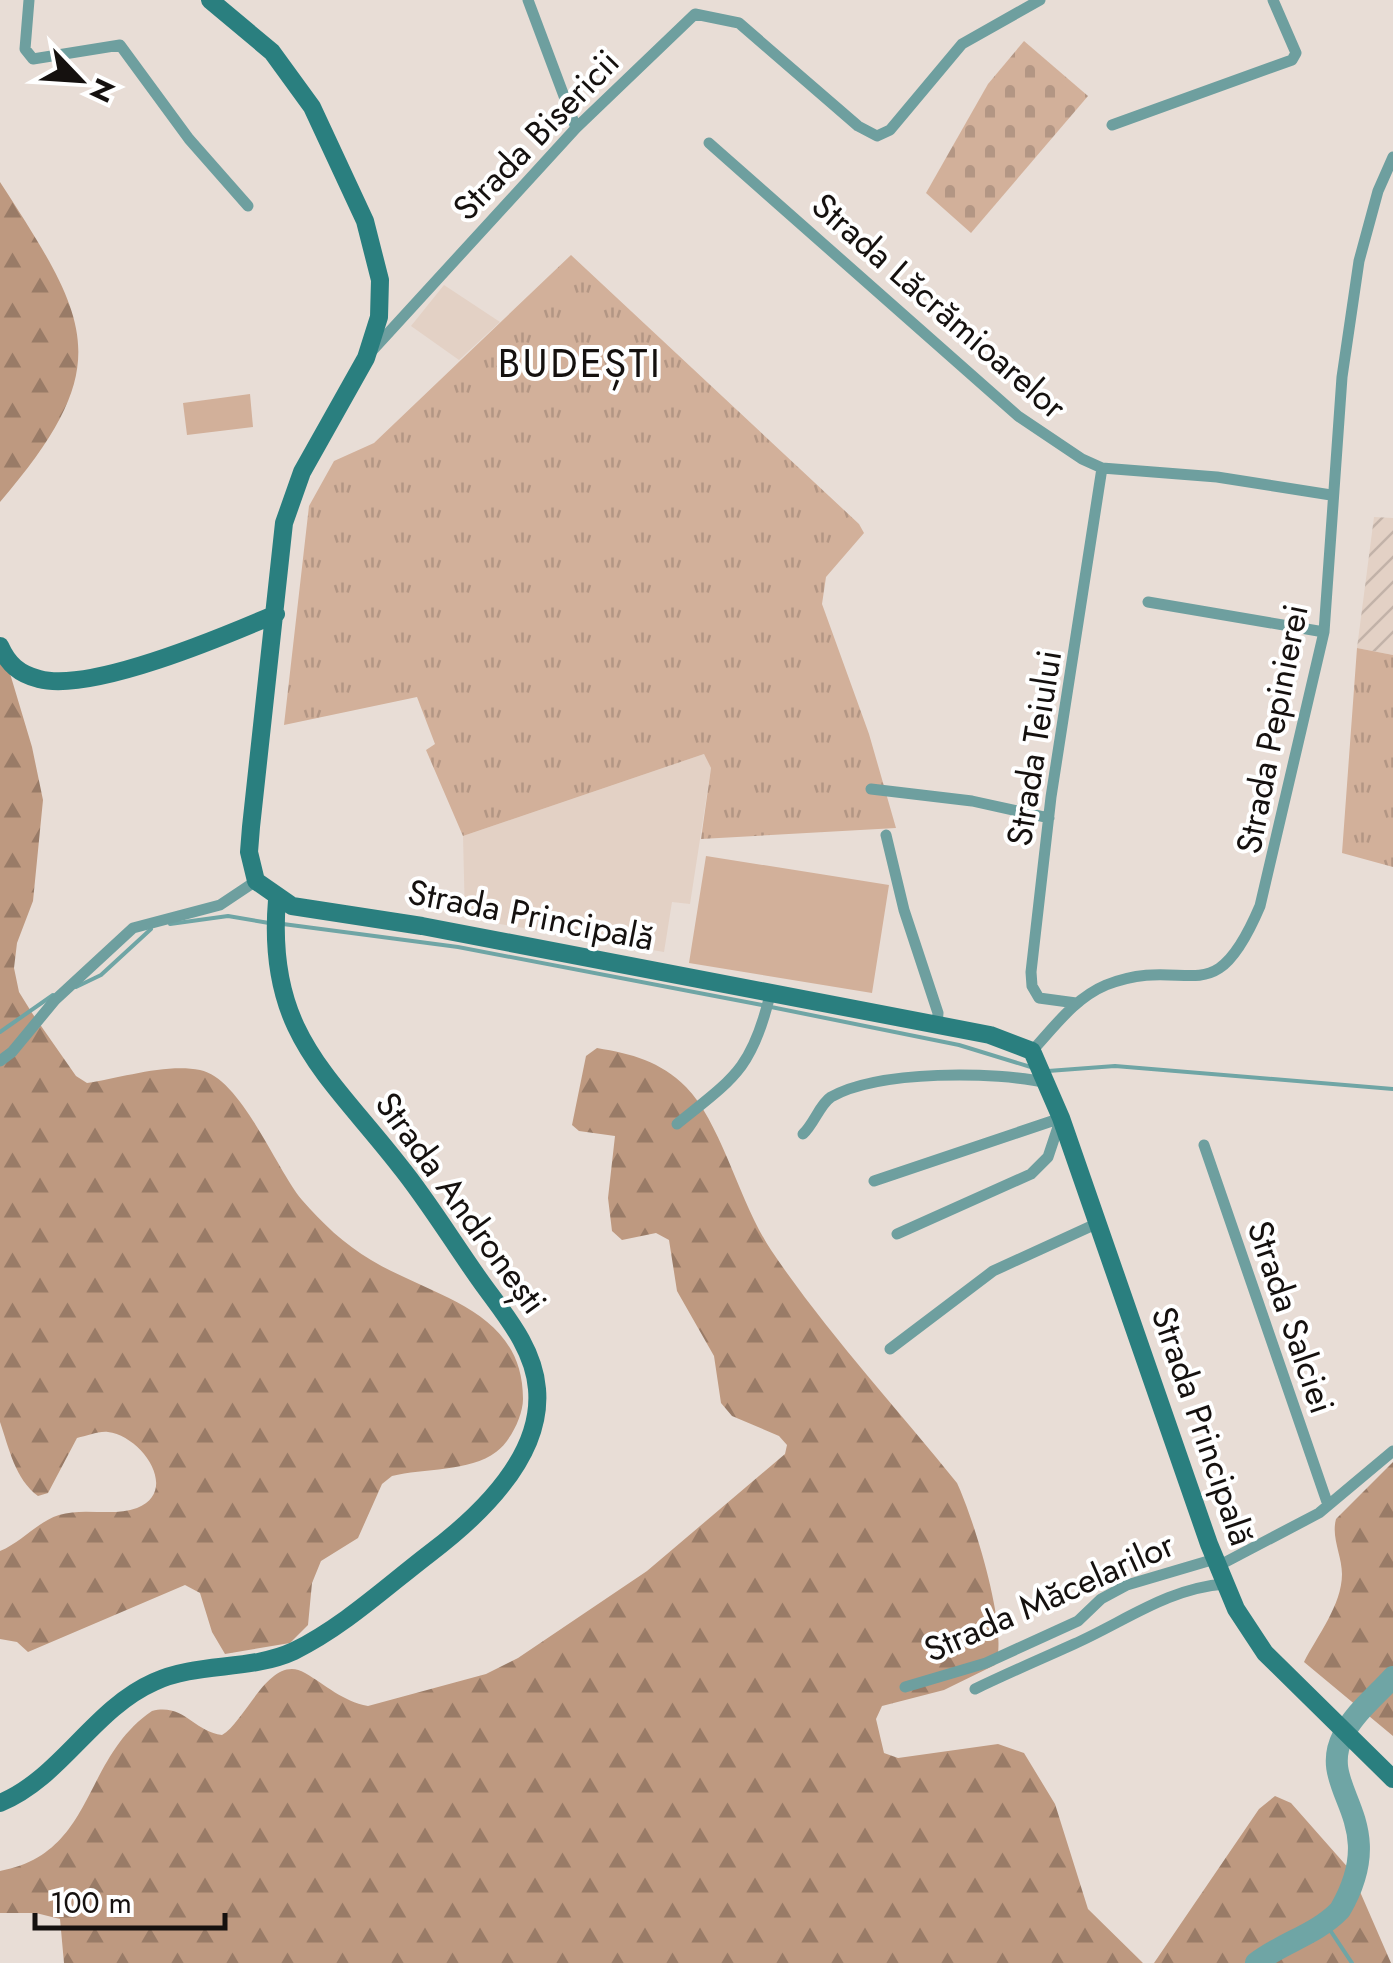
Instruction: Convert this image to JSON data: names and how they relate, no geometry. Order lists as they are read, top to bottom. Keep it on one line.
{"streets":{"main road":["Strada Principală","Strada Andronești"],"street":["Strada Bisericii","Strada Lăcrămioarelor","Strada Pepinierei","Strada Teiului","Strada Salciei","Strada Măcelarilor"]},"crossings":[["Strada Lăcrămioarelor","Strada Pepinierei"],["Strada Lăcrămioarelor","Strada Teiului"],["Strada Pepinierei","Strada Teiului"],["Strada Pepinierei","Strada Principală"],["Strada Principală","Strada Andronești"],["Strada Principală","Strada Măcelarilor"]],"districts":["BUDEȘTI"],"scale_bar":"100 m","north":"bottom right"}
